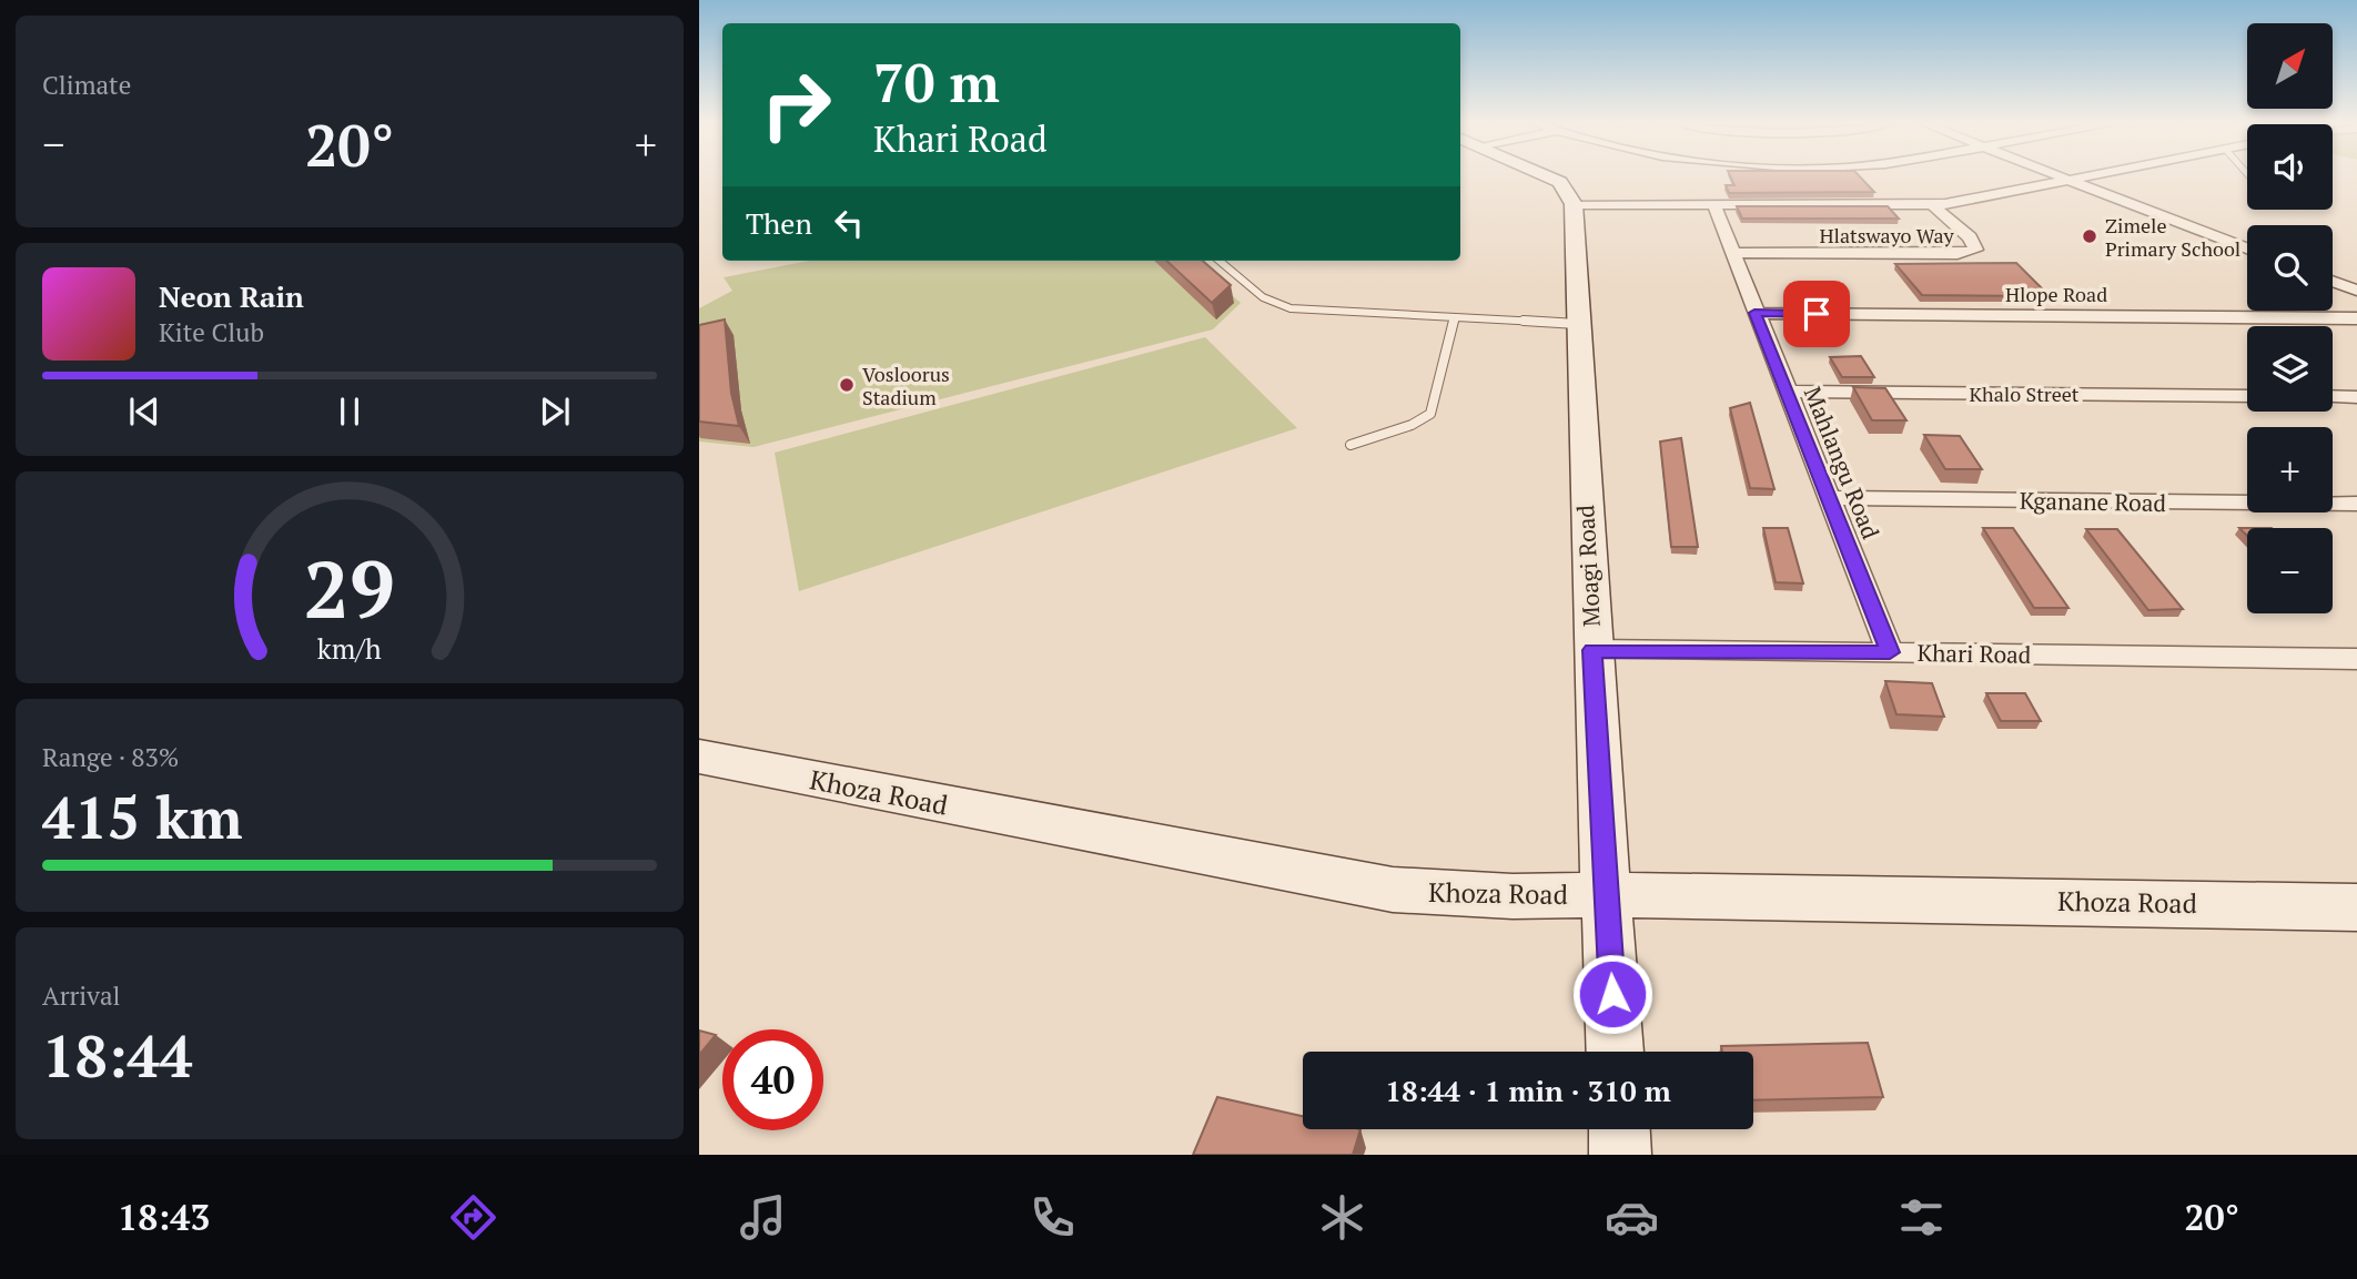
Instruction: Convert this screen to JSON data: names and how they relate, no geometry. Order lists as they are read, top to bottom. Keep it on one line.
{"streets":{"street":["Hlatswayo Way","Hlope Road","Khalo Street","Mahlangu Road","Kganane Road","Moagi Road","Khari Road","Khoza Road"]},"crossings":[["Hlatswayo Way","Mahlangu Road"],["Hlope Road","Mahlangu Road"],["Khalo Street","Mahlangu Road"],["Mahlangu Road","Kganane Road"],["Mahlangu Road","Khari Road"],["Moagi Road","Khari Road"],["Moagi Road","Khoza Road"]],"places":["Zimele Primary School","Vosloorus Stadium"],"north":"top right","page":{"tile":["Climate",["Range · 83%","415 km"],["Arrival","18:44"]],"map_buttons":["+","−"],"turn":["70 m","Khari Road"],"heat":["−","20°","+"],"then":"Then","song":["Neon Rain","Kite Club"],"limit":"40","trip":"18:44 · 1 min · 310 m","tabs":["18:43","20°"],"gauge":["29","km/h"]}}
